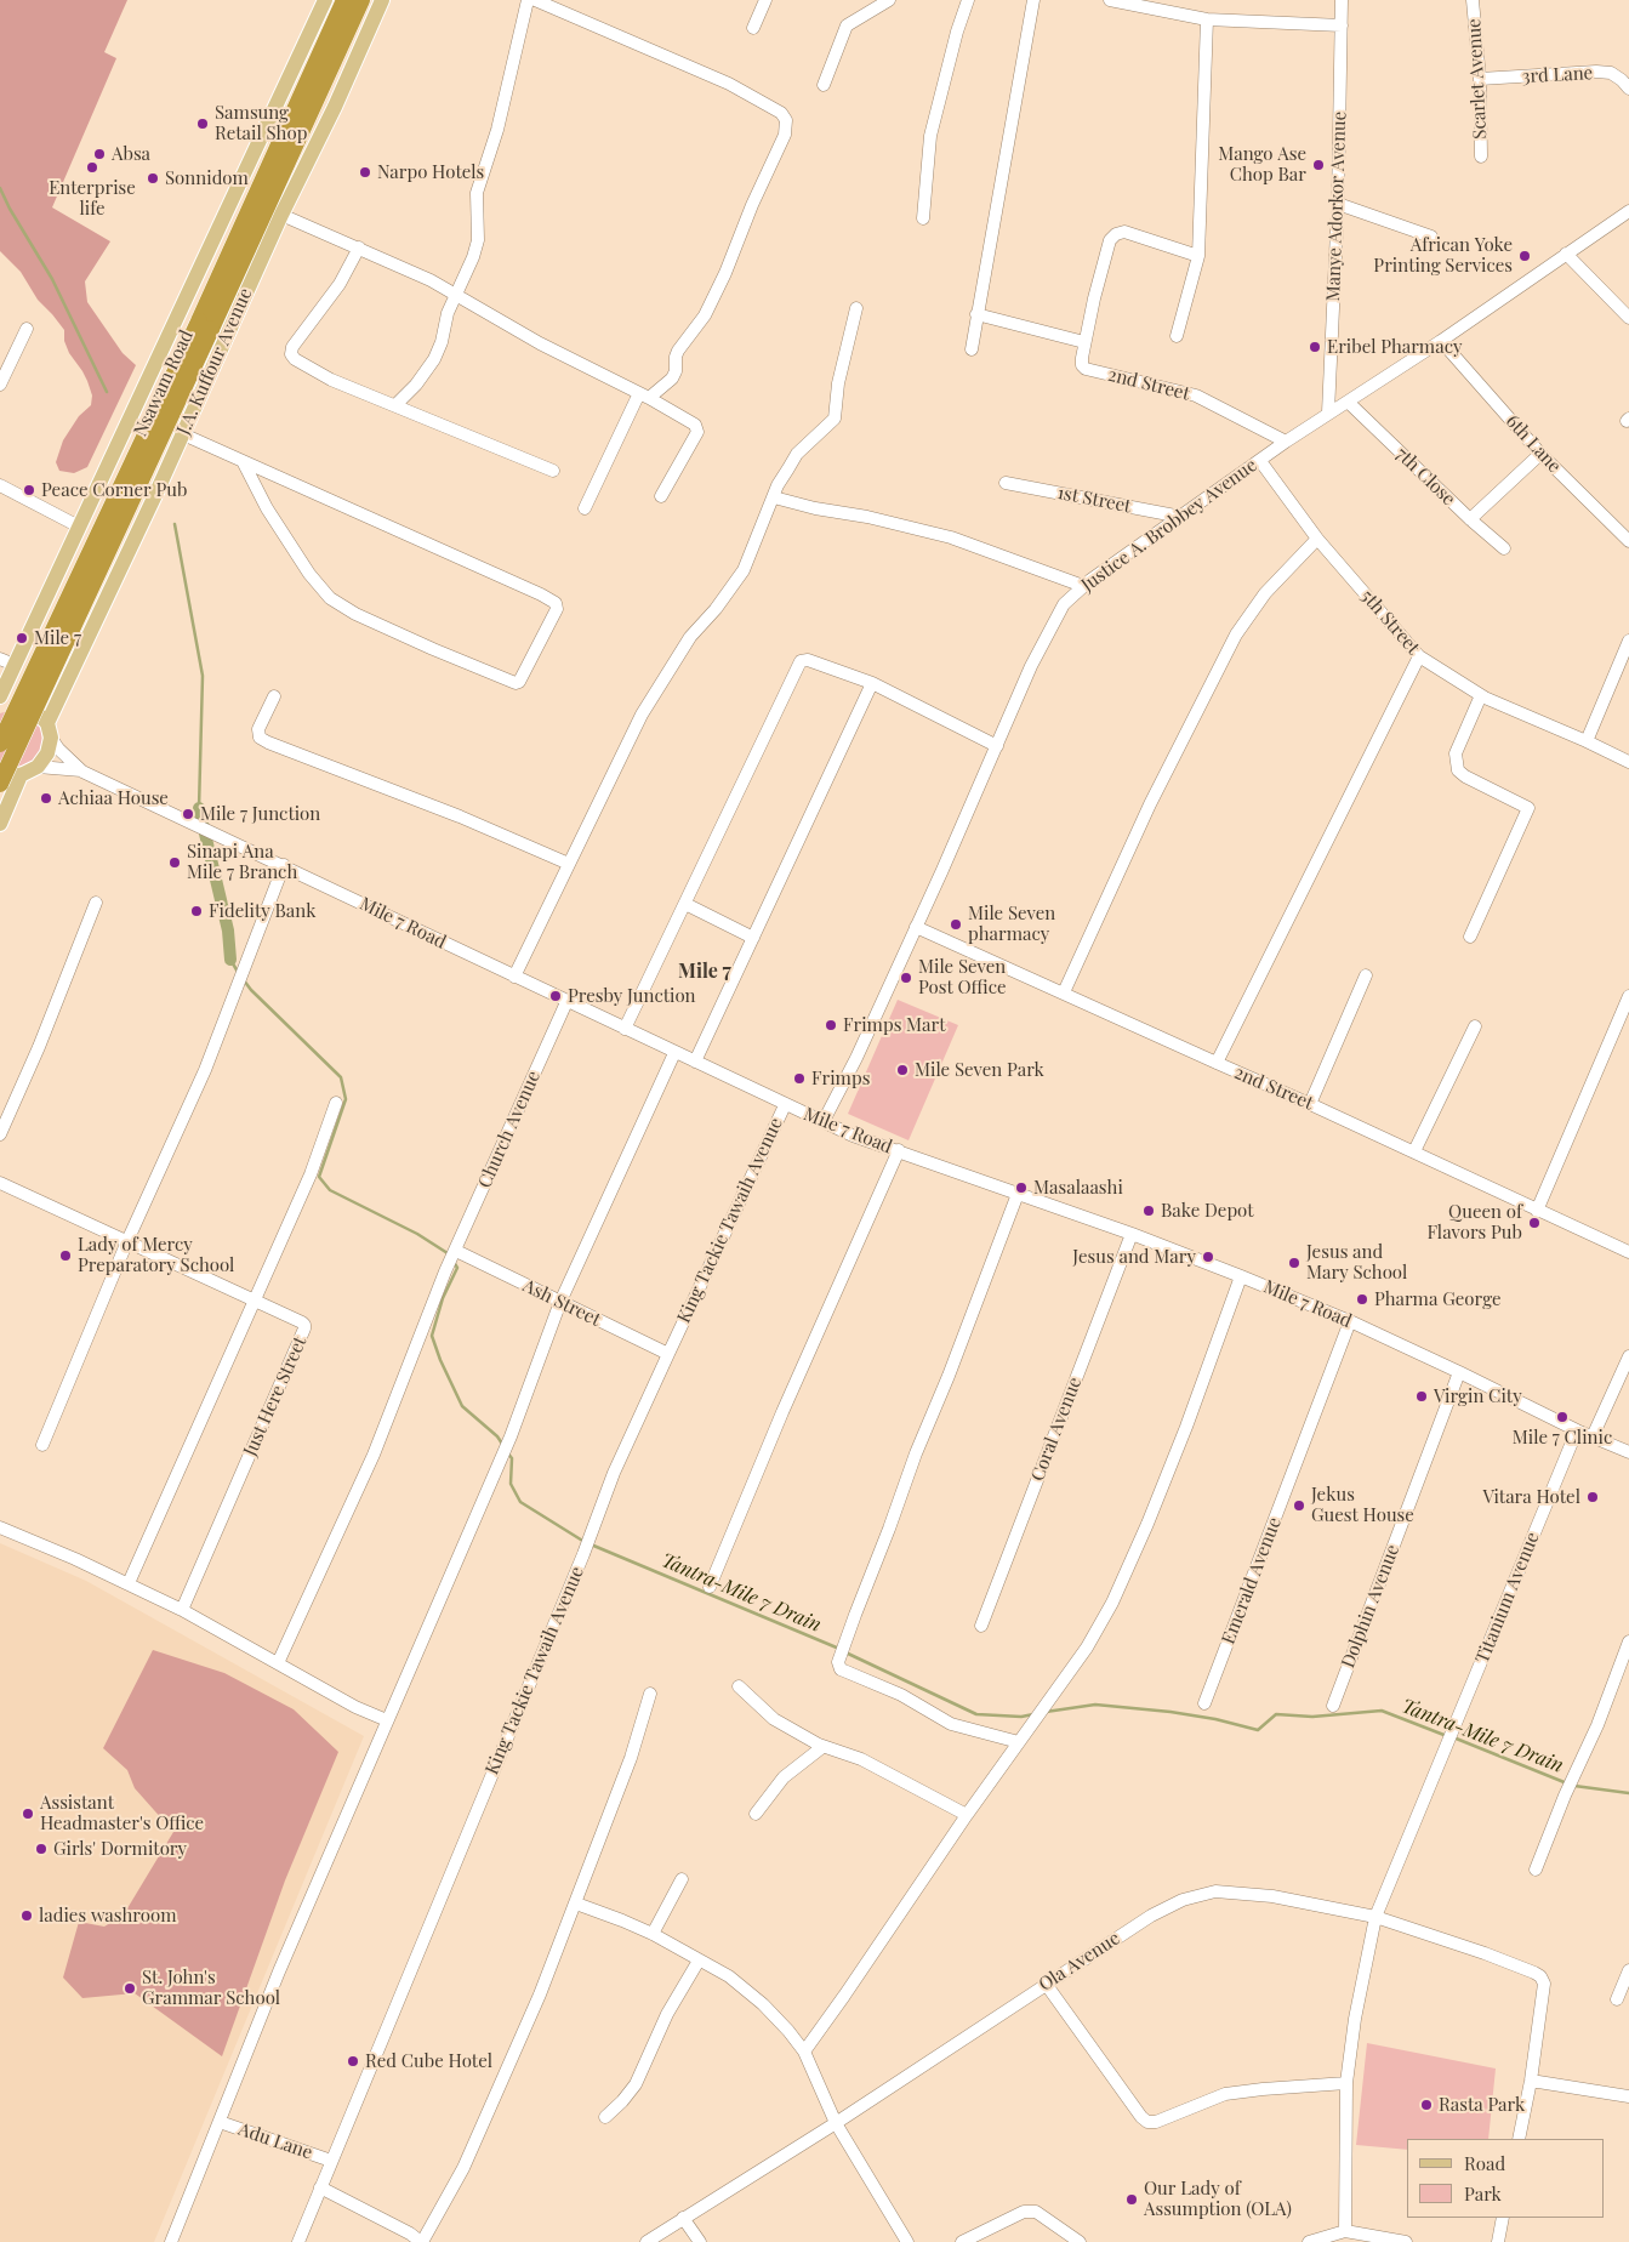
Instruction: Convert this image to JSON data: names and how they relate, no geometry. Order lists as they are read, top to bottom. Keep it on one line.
{"streets":{"highway":["Nsawam Road"],"main road":["J.A. Kuffour Avenue"],"street":["3rd Lane","Scarlet Avenue","Manye Adorkor Avenue","2nd Street","6th Lane","7th Close","1st Street","Justice A. Brobbey Avenue","5th Street","Mile 7 Road","Church Avenue","King Tackie Tawaih Avenue","Ash Street","Just Here Street","Coral Avenue","Emerald Avenue","Titanium Avenue","Dolphin Avenue","Ola Avenue","Adu Lane"]},"crossings":[["3rd Lane","Scarlet Avenue"],["Manye Adorkor Avenue","Justice A. Brobbey Avenue"],["2nd Street","Justice A. Brobbey Avenue"],["6th Lane","Justice A. Brobbey Avenue"],["7th Close","Justice A. Brobbey Avenue"],["1st Street","Justice A. Brobbey Avenue"],["Justice A. Brobbey Avenue","5th Street"],["Justice A. Brobbey Avenue","Mile 7 Road"],["Mile 7 Road","Church Avenue"],["Mile 7 Road","King Tackie Tawaih Avenue"],["Mile 7 Road","Coral Avenue"],["Mile 7 Road","Emerald Avenue"],["Mile 7 Road","Titanium Avenue"],["Mile 7 Road","Dolphin Avenue"],["Church Avenue","Ash Street"],["King Tackie Tawaih Avenue","Ash Street"],["King Tackie Tawaih Avenue","Adu Lane"],["Titanium Avenue","Ola Avenue"]],"districts":["Mile 7"],"water":["Tantra-Mile 7 Drain"],"places":["Samsung Retail Shop","Absa","Mango Ase Chop Bar","Enterprise life","Narpo Hotels","Sonnidom","African Yoke Printing Services","Eribel Pharmacy","Peace Corner Pub","Mile 7","Achiaa House","Mile 7 Junction","Sinapi Ana Mile 7 Branch","Fidelity Bank","Mile Seven pharmacy","Mile Seven Post Office","Presby Junction","Frimps Mart","Mile Seven Park","Frimps","Masalaashi","Bake Depot","Queen of Flavors Pub","Lady of Mercy Preparatory School","Jesus and Mary","Jesus and Mary School","Pharma George","Virgin City","Mile 7 Clinic","Vitara Hotel","Jekus Guest House","Assistant Headmaster's Office","Girls' Dormitory","ladies washroom","St. John's Grammar School","Red Cube Hotel","Rasta Park","Our Lady of Assumption (OLA)"],"legend":["Road","Park"]}
